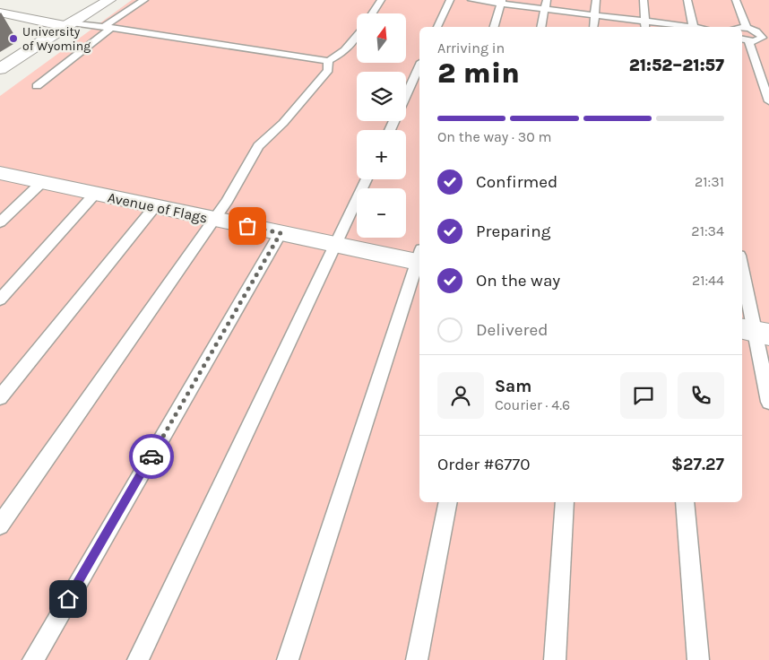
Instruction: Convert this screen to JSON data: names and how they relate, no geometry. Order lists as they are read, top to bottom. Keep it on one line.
{"streets":{"street":["Avenue of Flags"]},"places":["University of Wyoming"],"north":"top","page":{"map_buttons":["+","−"],"heading":["2 min","Arriving in","21:52–21:57"],"panel":["Sam","Courier · 4.6","Order #6770","$27.27"],"bar":"On the way · 30 m","list":[["Confirmed","21:31"],["Preparing","21:34"],["On the way","21:44"],"Delivered"]}}
